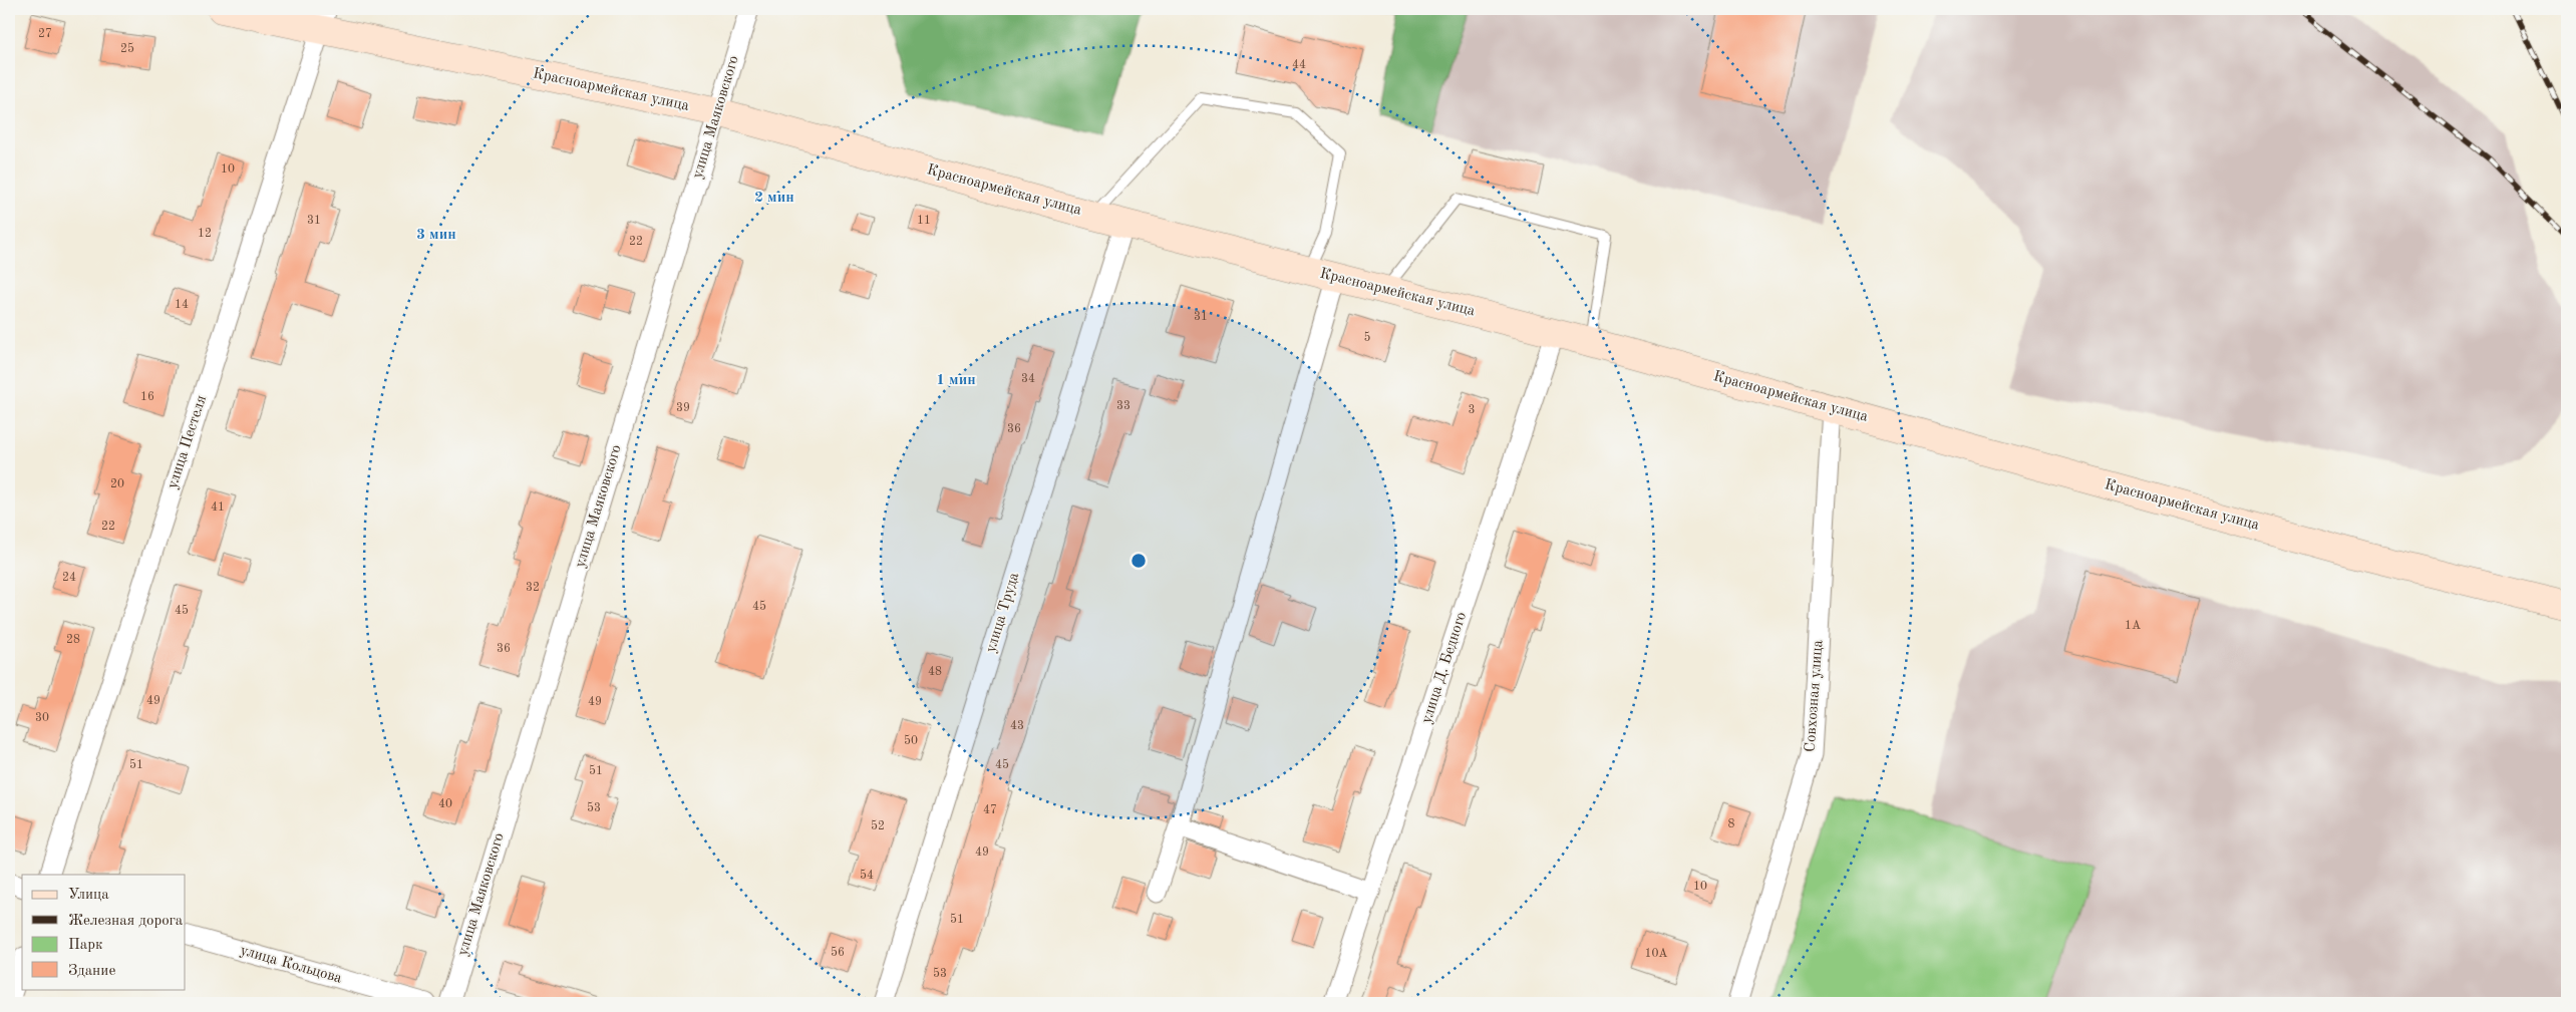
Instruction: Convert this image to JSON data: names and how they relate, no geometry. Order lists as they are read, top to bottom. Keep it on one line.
{"streets":{"main road":["Красноармейская улица"],"street":["улица Маяковского","улица Пестеля","улица Труда","улица Д. Бедного","Совхозная улица","улица Кольцова"]},"crossings":[["Красноармейская улица","улица Маяковского"],["Красноармейская улица","улица Пестеля"],["Красноармейская улица","улица Труда"],["Красноармейская улица","улица Д. Бедного"],["Красноармейская улица","Совхозная улица"]],"house_numbers":["27","25","44","10","31","11","12","22","14","31","5","34","16","33","39","3","36","20","41","22","24","32","45","45","1А","28","36","48","49","49","30","43","50","51","45","51","40","53","47","8","52","49","54","10","51","56","10А","53"],"legend":["Улица","Железная дорога","Парк","Здание"],"rings":["2 мин","3 мин","1 мин"]}
